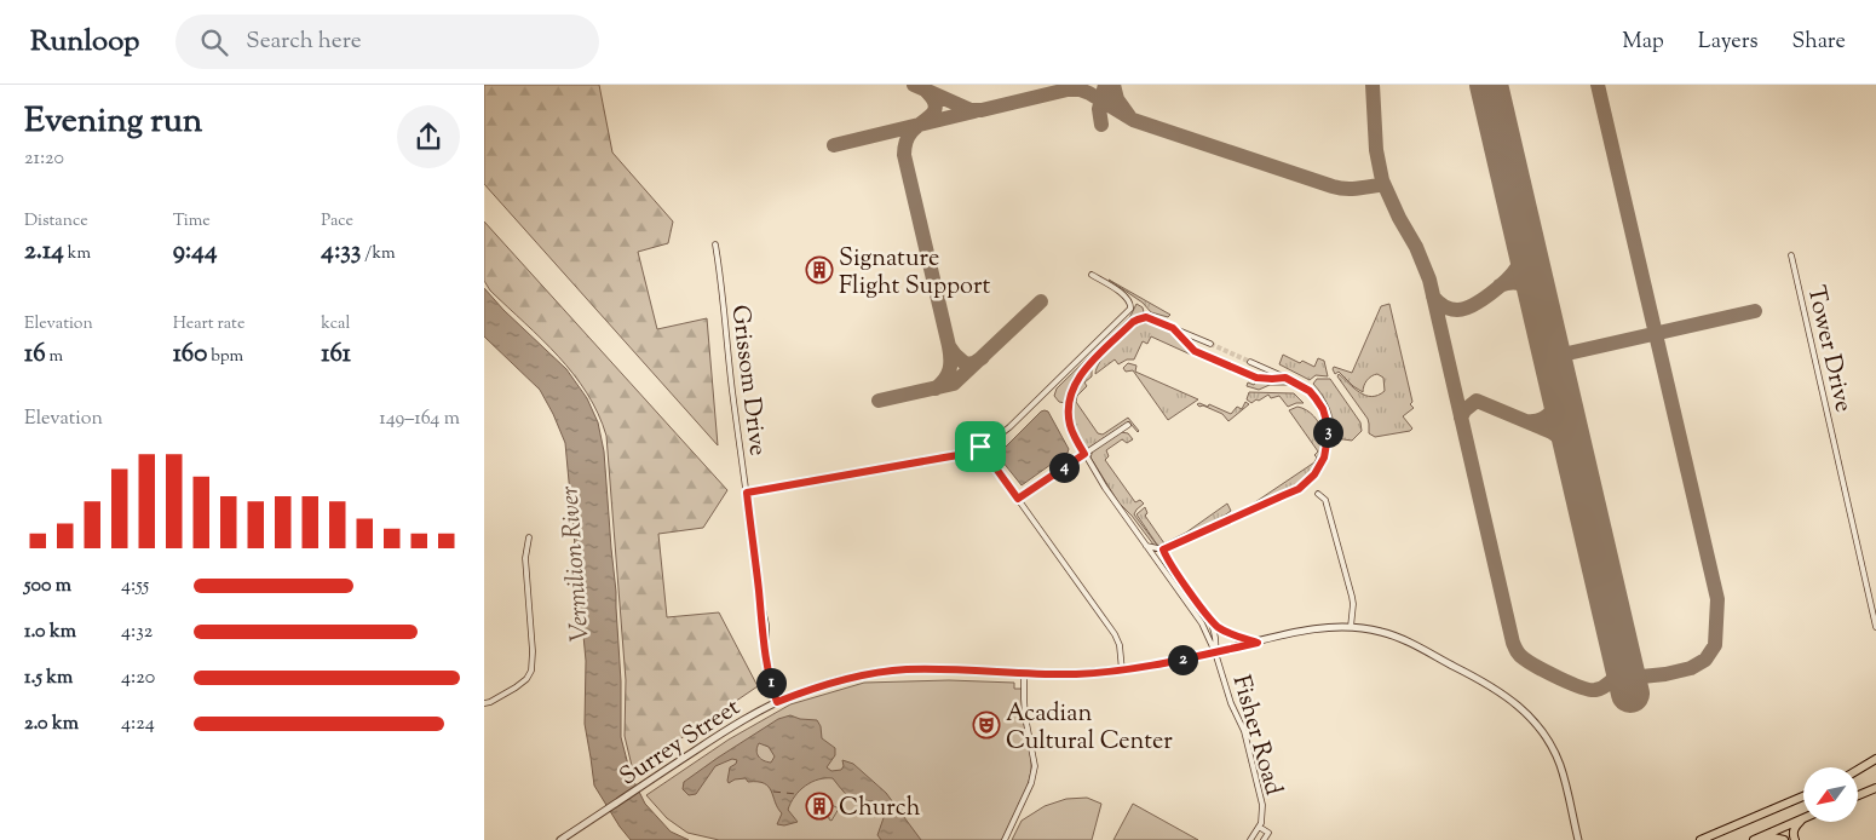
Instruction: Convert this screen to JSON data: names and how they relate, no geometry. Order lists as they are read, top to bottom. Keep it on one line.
{"streets":{"street":["Tower Drive","Grissom Drive","Fisher Road","Surrey Street"]},"crossings":[["Grissom Drive","Surrey Street"],["Fisher Road","Surrey Street"]],"water":["Vermilion River"],"places":{"building":["Signature Flight Support","Church"],"theatre":["Acadian Cultural Center"]},"north":"bottom left","page":{"header":"Runloop","search":"Search here","nav":["Map","Layers","Share"],"heading":["Evening run","21:20"],"stats":[["Distance","2.14 km"],["Time","9:44"],["Pace","4:33 /km"],["Elevation","16 m"],["Heart rate","160 bpm"],["kcal","161"]],"chart":["Elevation","149–164 m"],"pins":["3","4","2","1"],"list":[{"name":"500 m","note":"4:55"},{"name":"1.0 km","note":"4:32"},{"name":"1.5 km","note":"4:20"},{"name":"2.0 km","note":"4:24"}]}}
